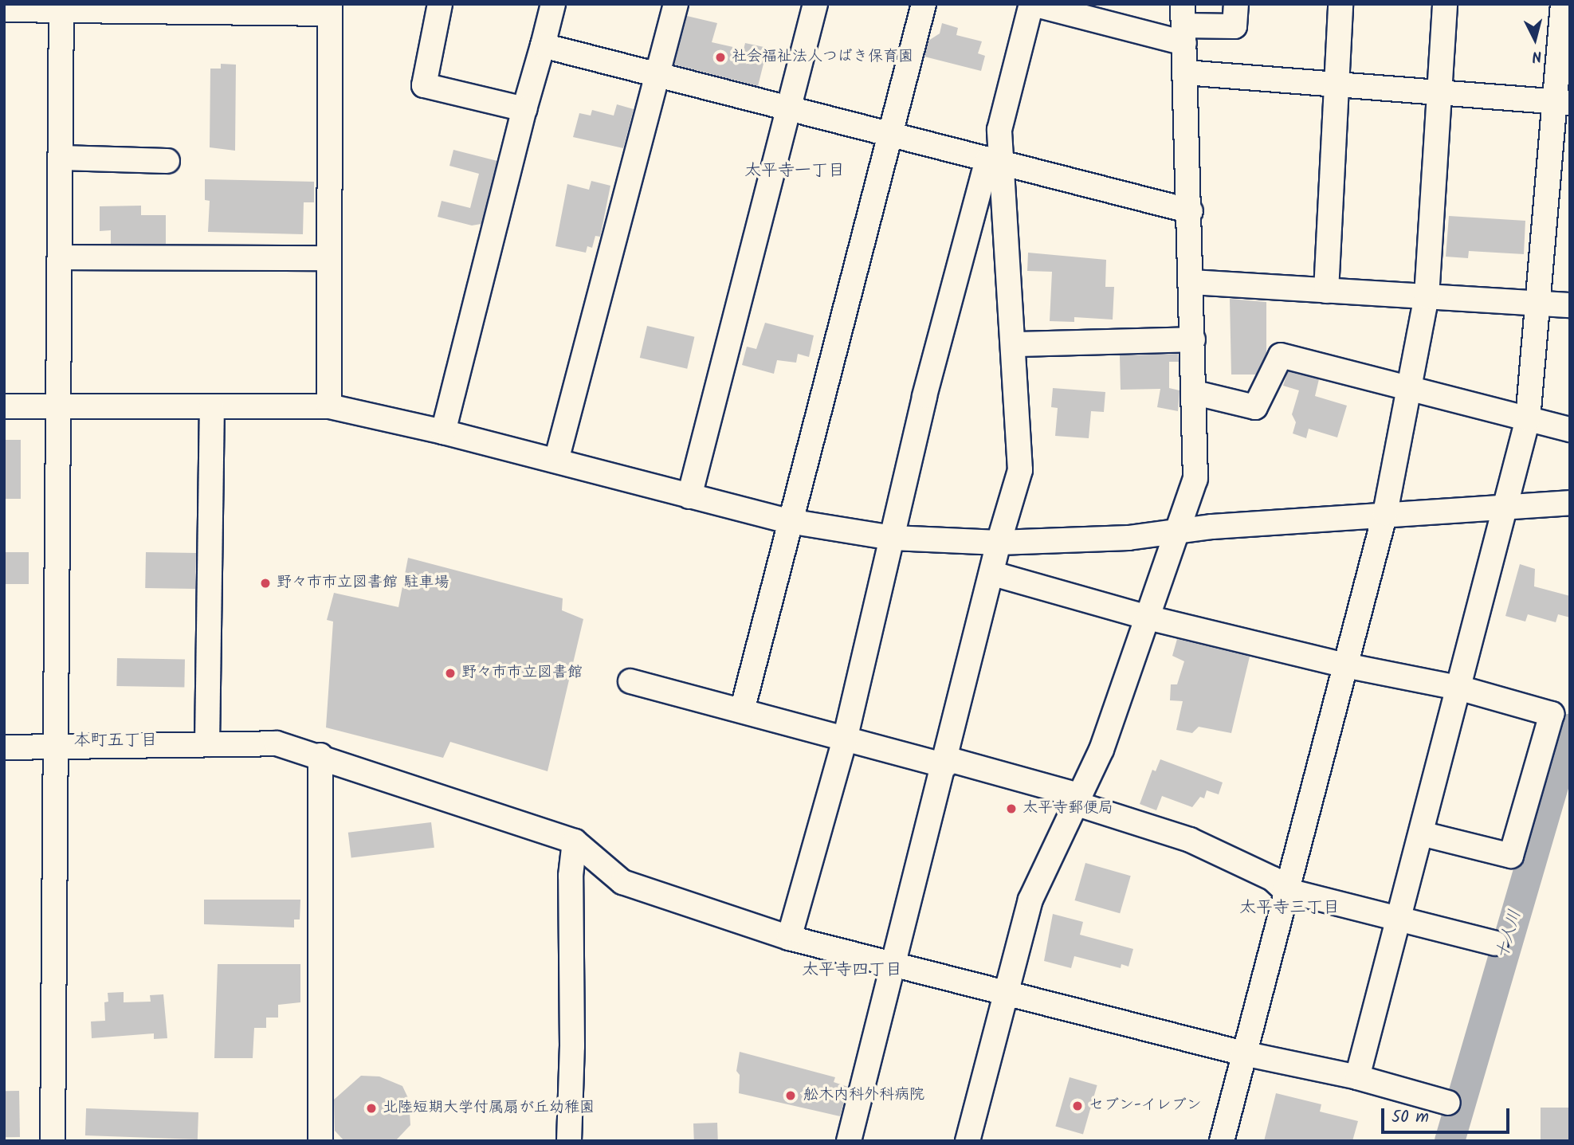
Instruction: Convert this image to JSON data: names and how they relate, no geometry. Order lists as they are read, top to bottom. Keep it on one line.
{"districts":["太平寺一丁目","本町五丁目","太平寺三丁目","太平寺四丁目"],"water":["十人川"],"places":["社会福祉法人つばき保育園","野々市市立図書館 駐車場","野々市市立図書館","太平寺郵便局","舩木内科外科病院","セブン-イレブン","北陸短期大学付属扇が丘幼稚園"],"scale_bar":"50 m","north":"bottom"}
